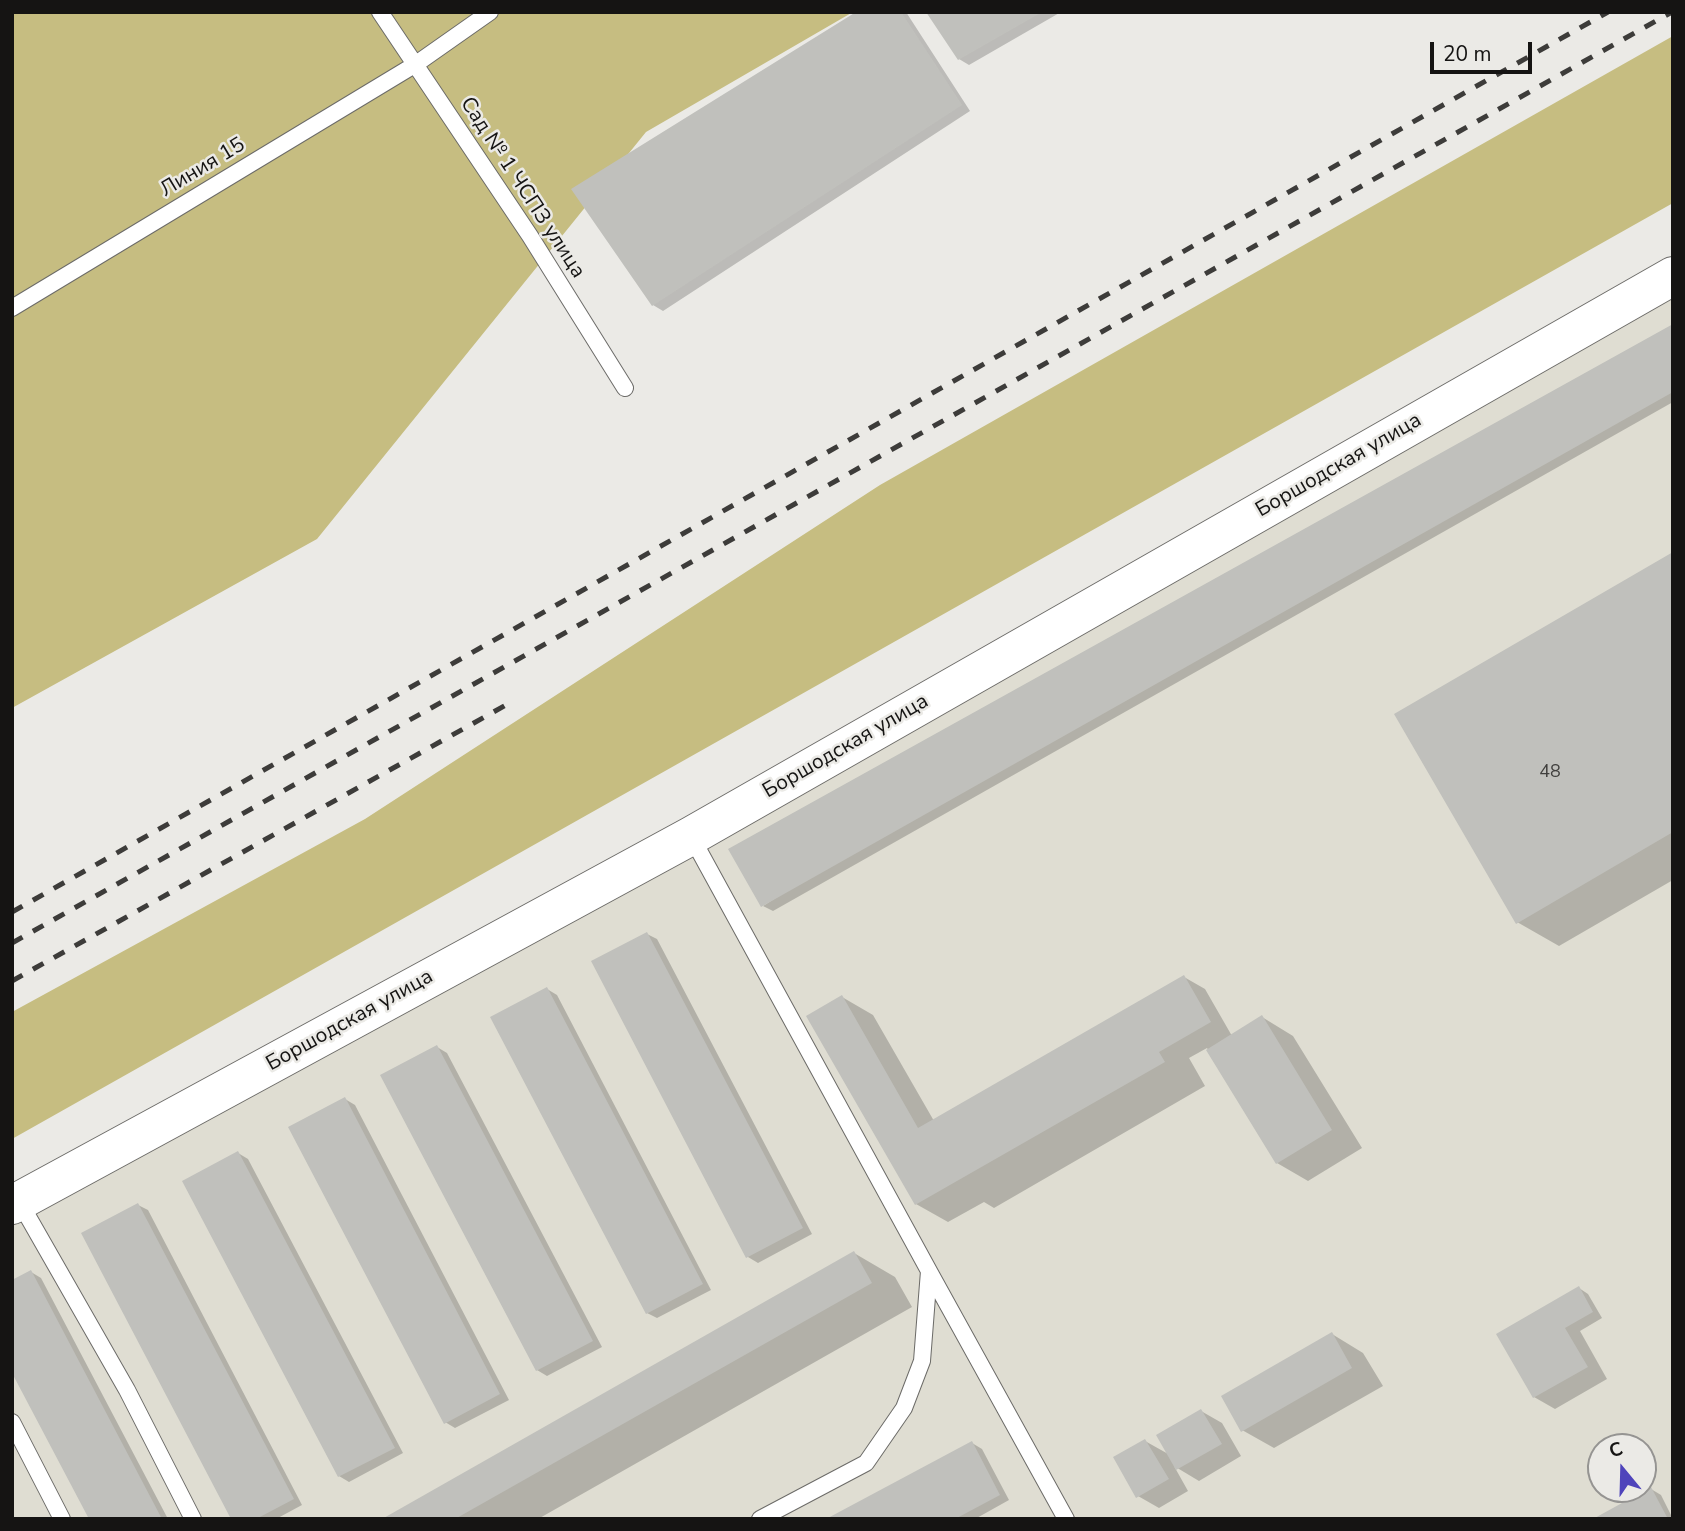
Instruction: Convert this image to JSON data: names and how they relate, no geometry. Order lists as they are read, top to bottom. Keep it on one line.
{"streets":{"street":["Боршодская улица"],"lane":["Линия 15","Сад № 1 ЧСПЗ улица"]},"crossings":[["Линия 15","Сад № 1 ЧСПЗ улица"]],"house_numbers":["48"],"scale_bar":"20 m","north":"top"}
